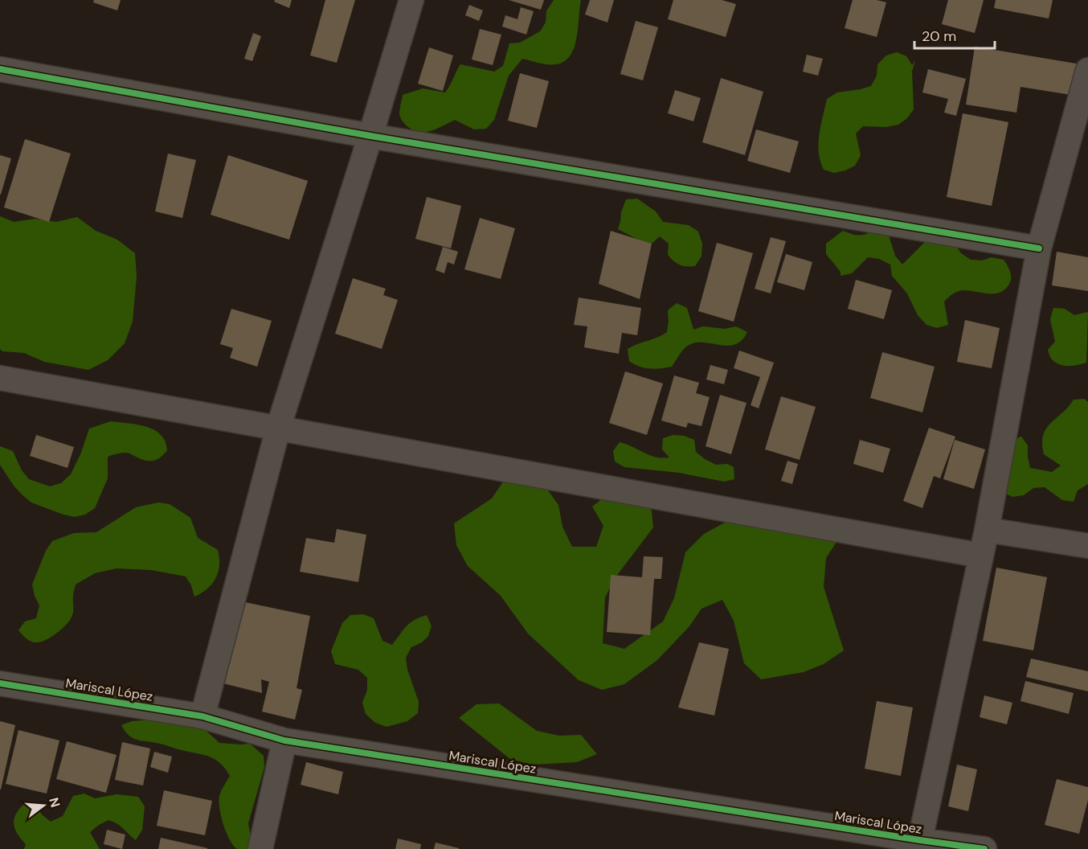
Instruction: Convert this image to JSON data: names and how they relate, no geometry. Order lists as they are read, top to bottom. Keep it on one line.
{"streets":{"street":["Mariscal López"]},"scale_bar":"20 m","north":"right"}
